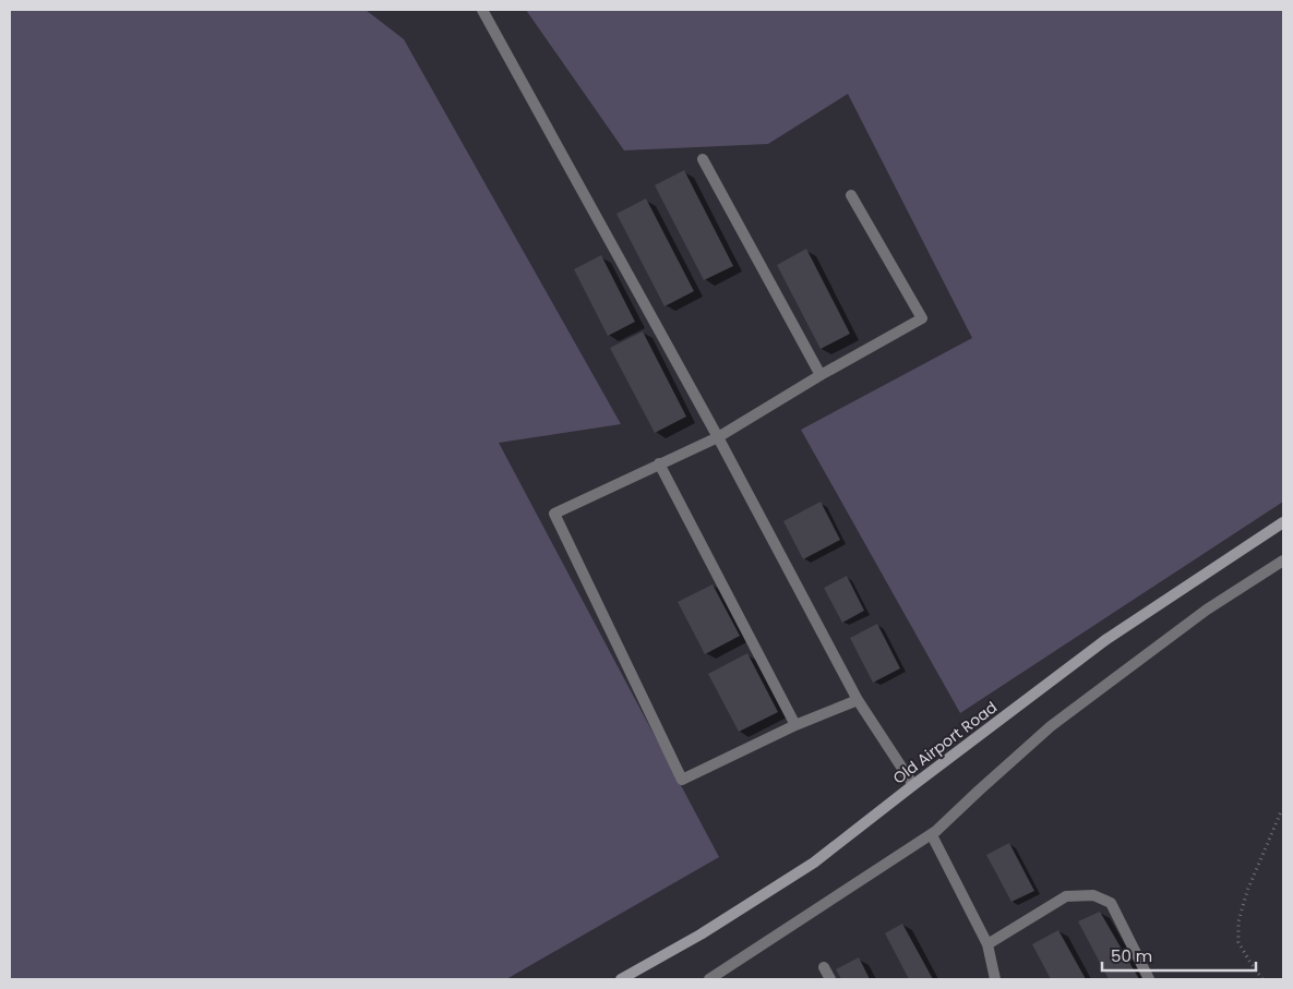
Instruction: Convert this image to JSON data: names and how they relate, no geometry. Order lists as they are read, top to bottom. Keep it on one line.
{"streets":{"main road":["Old Airport Road"]},"scale_bar":"50 m"}
